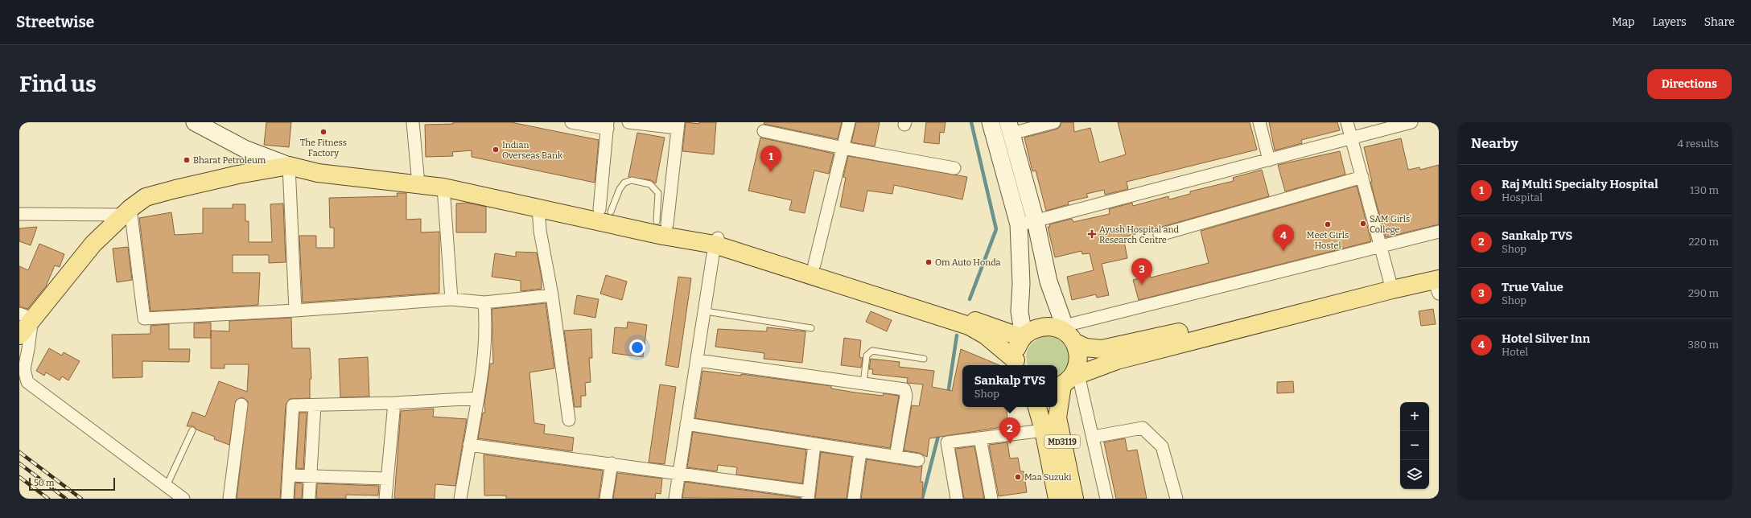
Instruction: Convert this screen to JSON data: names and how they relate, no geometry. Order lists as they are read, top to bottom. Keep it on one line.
{"streets":{"main road":["MD3119"]},"places":{"other":["The Fitness Factory","Indian Overseas Bank","Bharat Petroleum","SAM Girls' College","Meet Girls Hostel","Om Auto Honda","Maa Suzuki"],"health":["Ayush Hospital and Research Centre"]},"scale_bar":"50 m","page":{"header":"Streetwise","nav":["Map","Layers","Share"],"buttons":"Directions","title":"Find us","heading":["Nearby","4 results"],"pins":["1","4","3","2"],"list":[{"mark":"1","name":"Raj Multi Specialty Hospital","note":"Hospital","value":"130 m"},{"mark":"2","name":"Sankalp TVS","note":"Shop","value":"220 m"},{"mark":"3","name":"True Value","note":"Shop","value":"290 m"},{"mark":"4","name":"Hotel Silver Inn","note":"Hotel","value":"380 m"}],"popup":["Sankalp TVS","Shop"],"map_buttons":["+","−"],"scale":"50 m"}}
